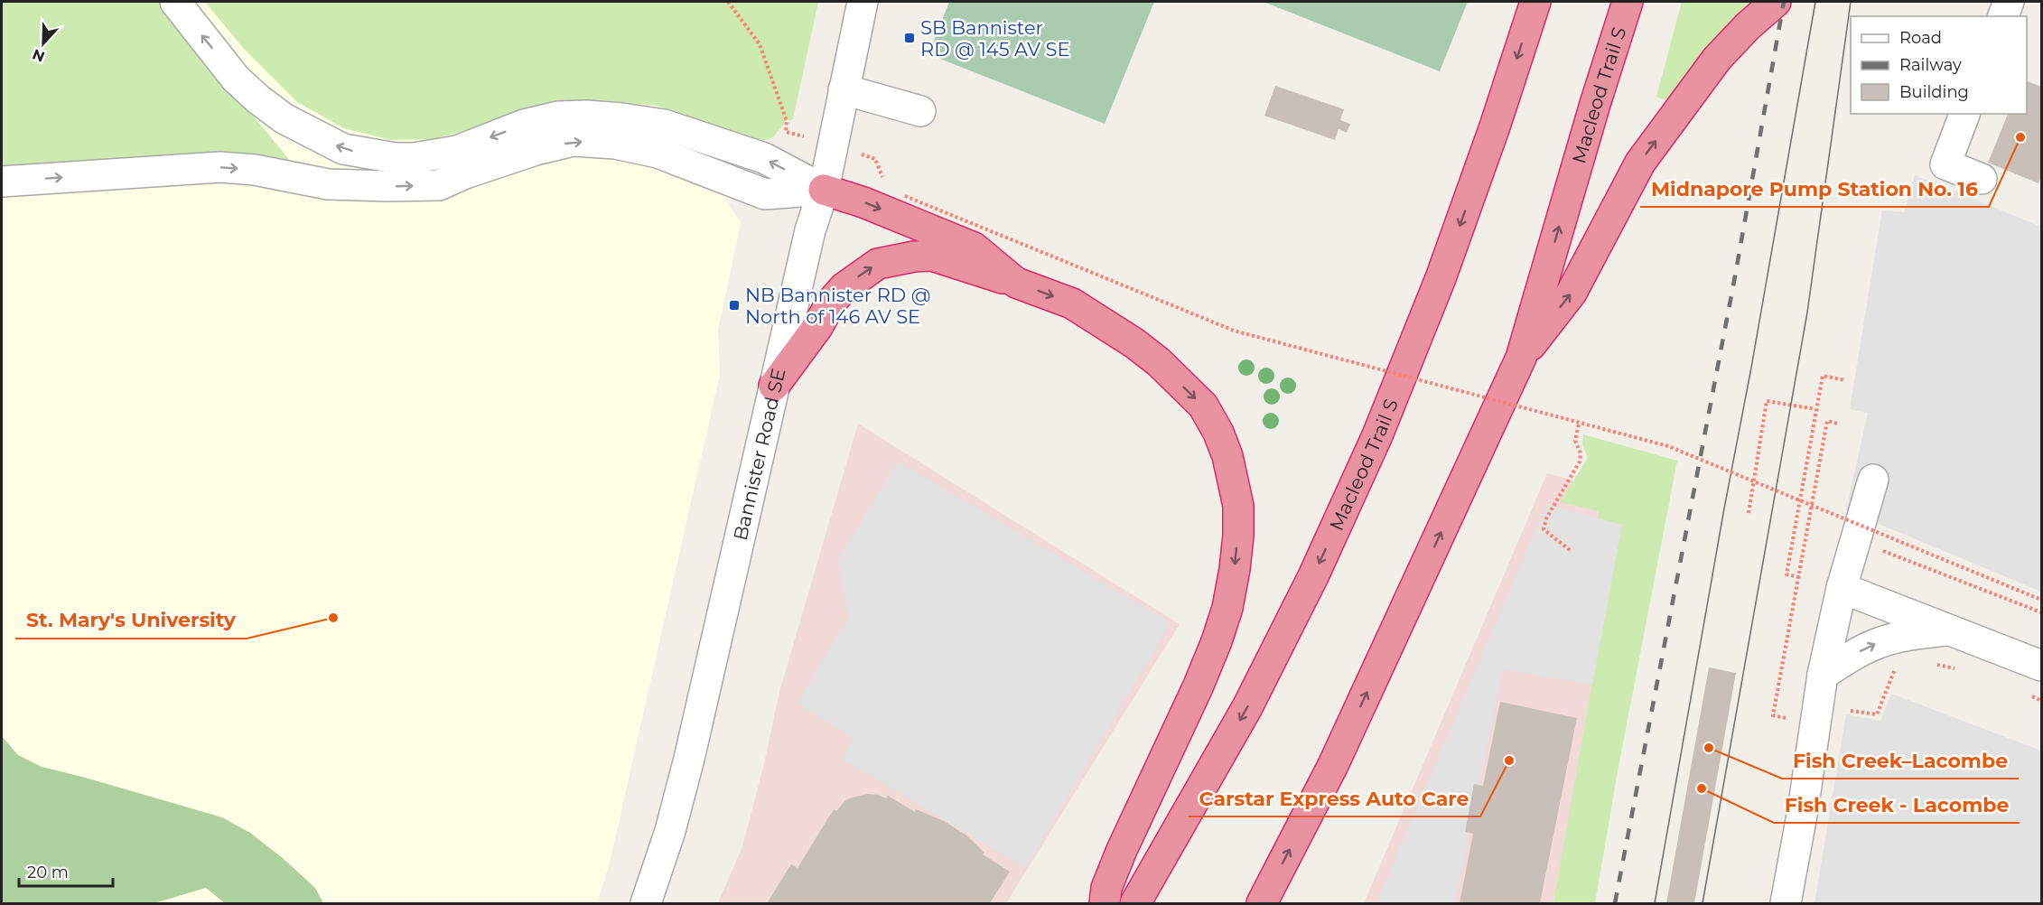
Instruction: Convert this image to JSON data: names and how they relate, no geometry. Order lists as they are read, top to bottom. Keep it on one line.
{"streets":{"highway":["Macleod Trail S"],"street":["Bannister Road SE"]},"places":{"transit":["SB Bannister RD @ 145 AV SE","NB Bannister RD @ North of 146 AV SE"],"other":["Midnapore Pump Station No. 16","St. Mary's University","Fish Creek–Lacombe","Carstar Express Auto Care","Fish Creek - Lacombe"]},"legend":["Road","Railway","Building"],"scale_bar":"20 m","north":"bottom"}
